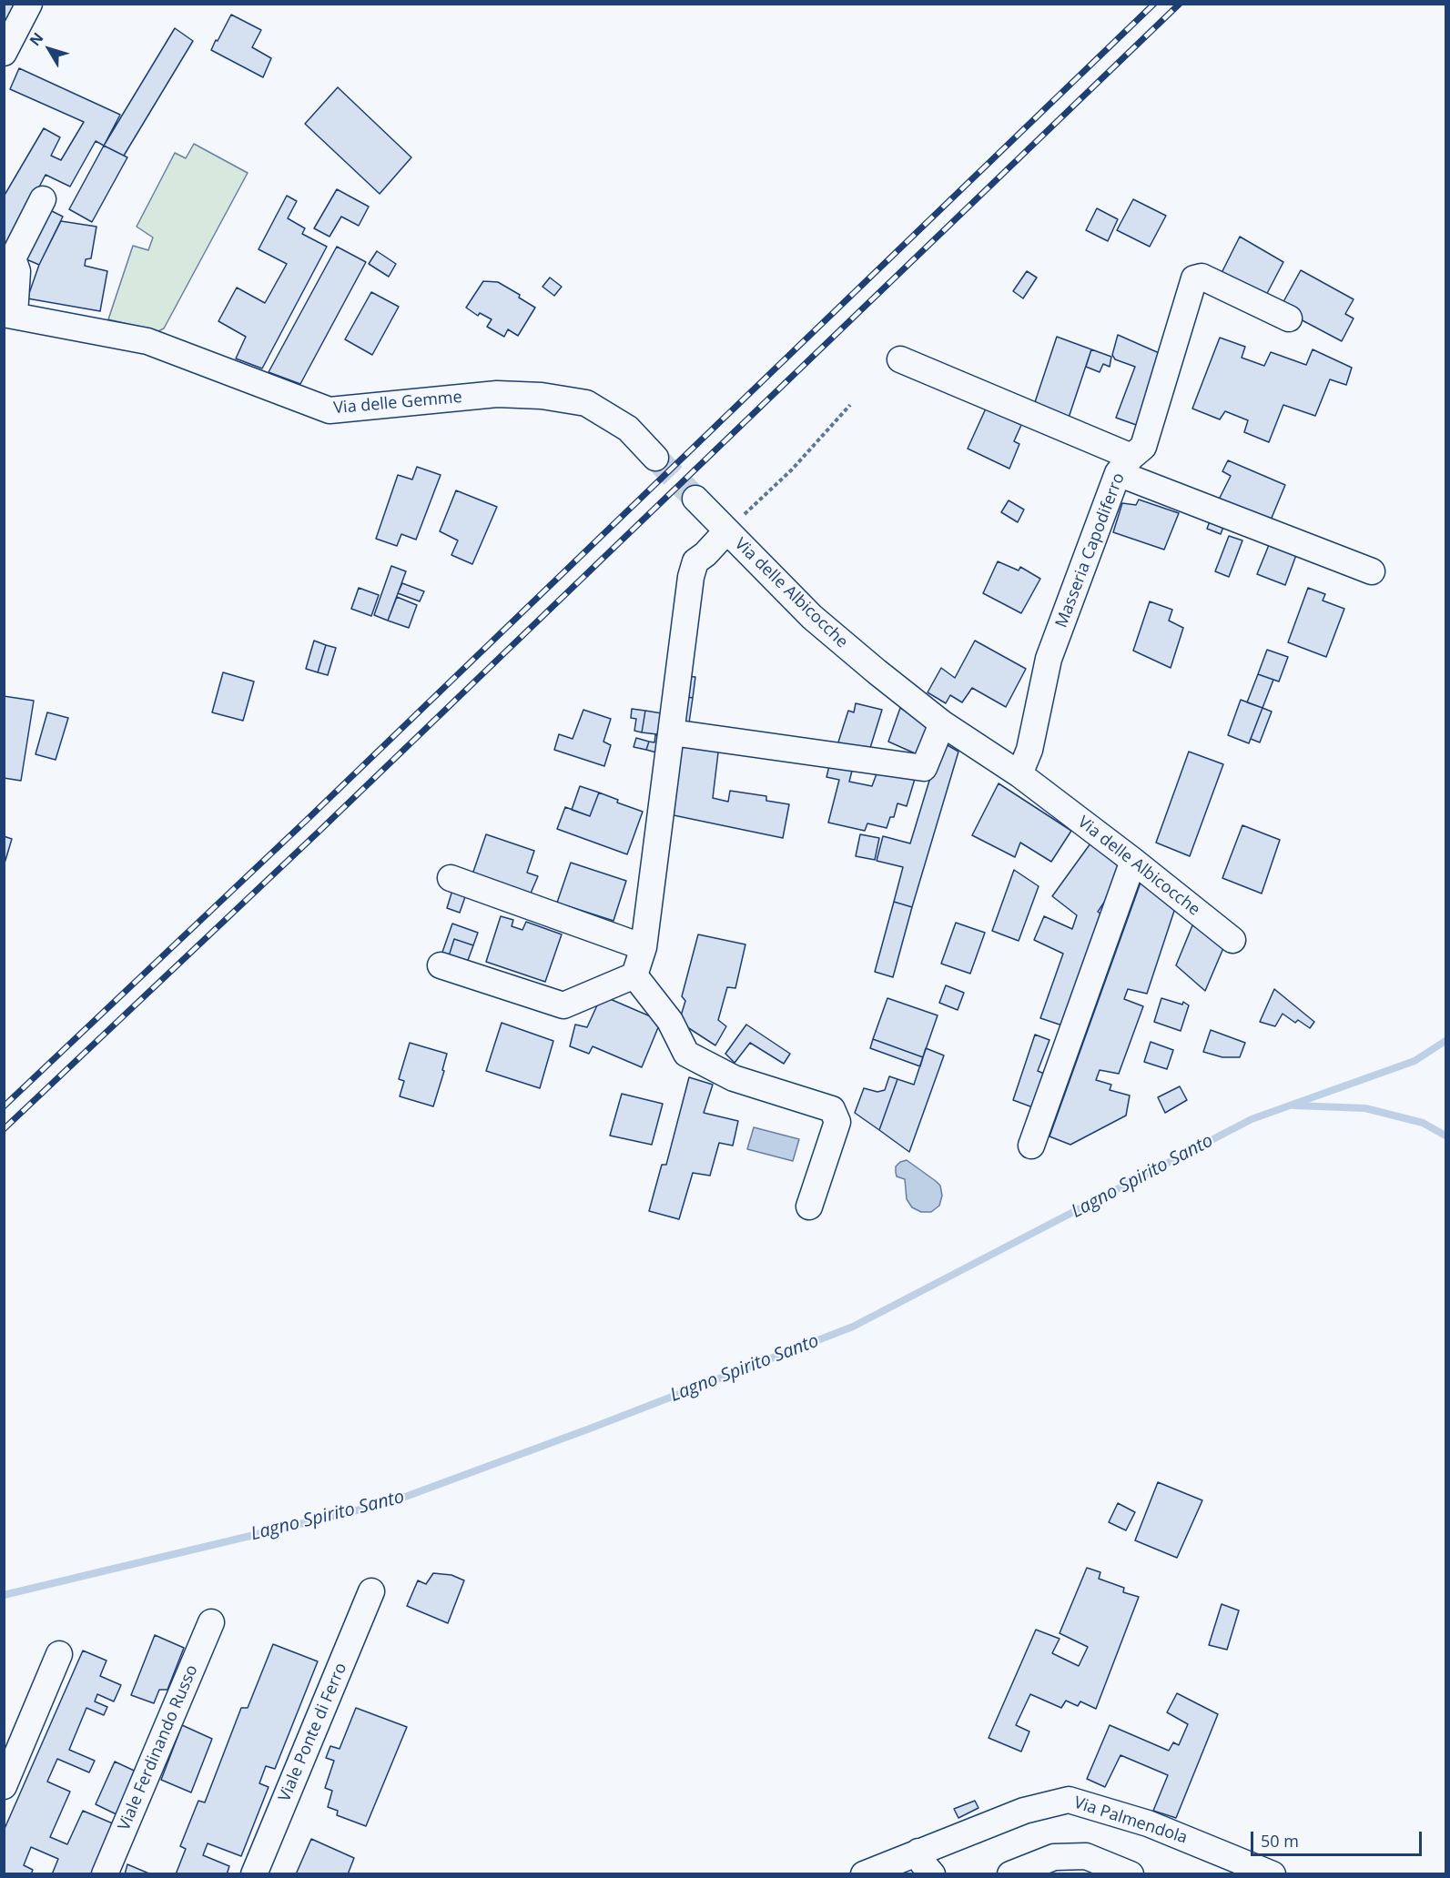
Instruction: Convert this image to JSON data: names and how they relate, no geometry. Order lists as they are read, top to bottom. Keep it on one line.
{"streets":{"street":["Via delle Gemme","Masseria Capodiferro","Via delle Albicocche","Viale Ponte di Ferro","Viale Ferdinando Russo","Via Palmendola"]},"crossings":[["Masseria Capodiferro","Via delle Albicocche"]],"water":["Lagno Spirito Santo"],"scale_bar":"50 m","north":"top left"}
